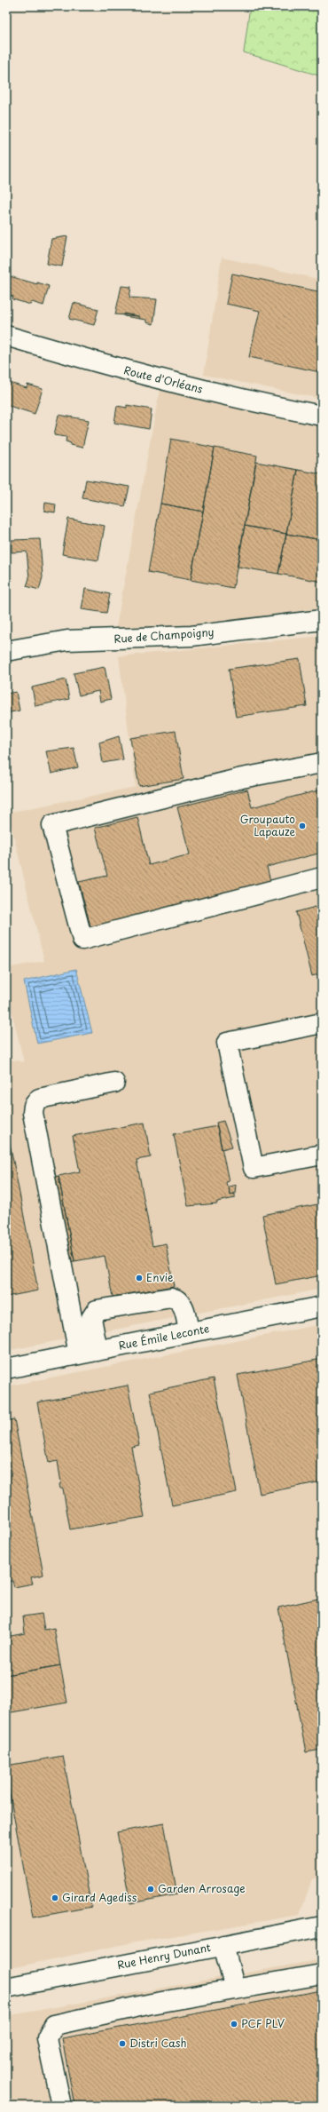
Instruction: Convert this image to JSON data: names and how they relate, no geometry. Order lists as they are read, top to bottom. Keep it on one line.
{"streets":{"street":["Route d'Orléans","Rue de Champoigny","Rue Émile Leconte","Rue Henry Dunant"]},"places":["Groupauto Lapauze","Envie","Garden Arrosage","Girard Agediss","PCF PLV","Distri Cash"]}
